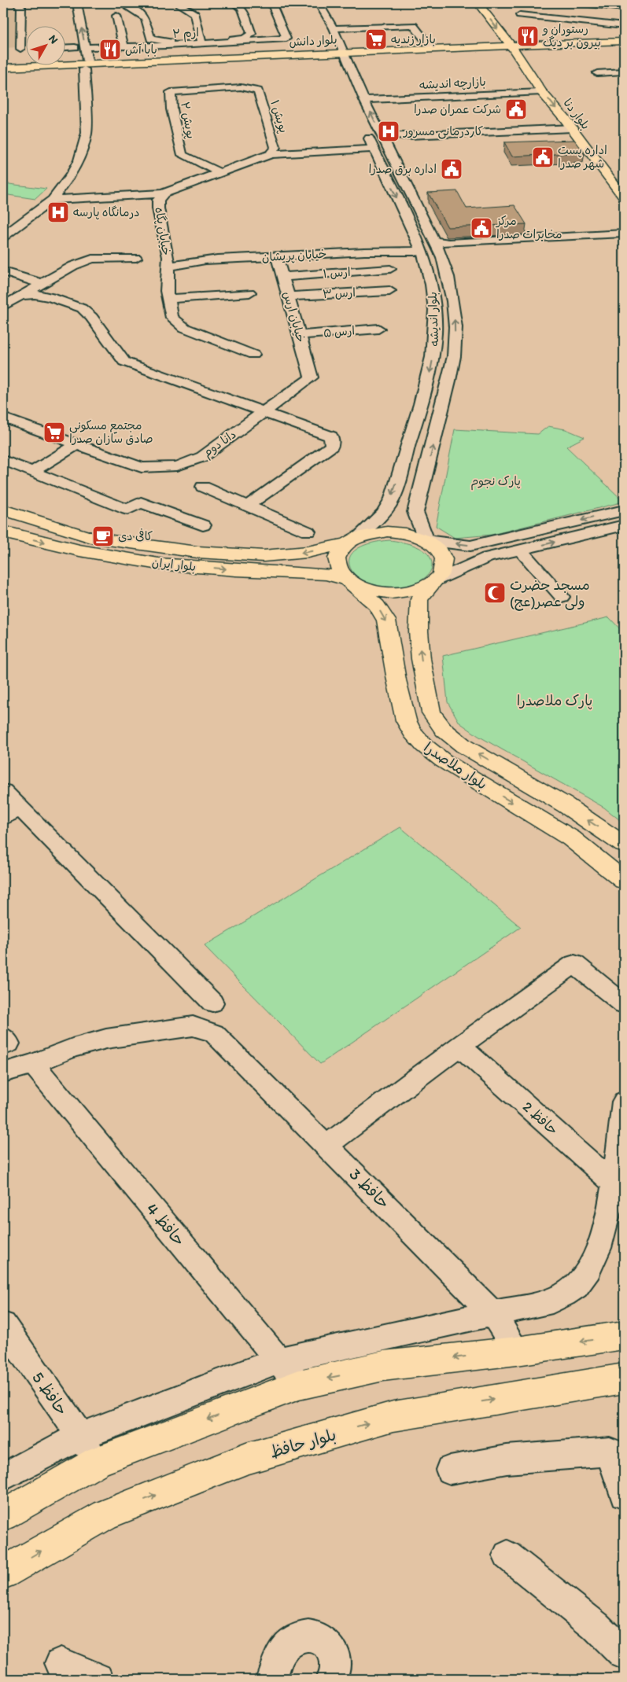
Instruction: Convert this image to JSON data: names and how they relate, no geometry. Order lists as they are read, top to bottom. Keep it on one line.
{"streets":{"main road":["بلوار دانش","بلوار دنا","بلوار ایران","بلوار ملاصدرا","بلوار حافظ"],"street":["ارم ۲","بازارچه اندیشه","پویش ۱","پویش ۲","خیابان پگاه","خیابان پریشان","ارس ۱","ارس ۳","خیابان ارس","بلوار اندیشه","ارس ۵","دانا دوم","حافظ 2","حافظ 3","حافظ 4","حافظ 5"]},"crossings":[["بلوار دانش","بلوار دنا"],["بلوار دانش","بلوار اندیشه"],["بازارچه اندیشه","بلوار دنا"],["بازارچه اندیشه","بلوار اندیشه"],["پویش ۱","پویش ۲"],["پویش ۱","خیابان پگاه"],["پویش ۲","خیابان پگاه"],["خیابان پگاه","خیابان پریشان"],["خیابان پگاه","بلوار اندیشه"],["خیابان پریشان","خیابان ارس"],["خیابان پریشان","بلوار اندیشه"],["ارس ۱","خیابان ارس"],["ارس ۳","خیابان ارس"],["خیابان ارس","ارس ۵"],["خیابان ارس","دانا دوم"],["بلوار اندیشه","بلوار ایران"],["بلوار اندیشه","بلوار ملاصدرا"],["بلوار ایران","بلوار ملاصدرا"],["حافظ 3","حافظ 4"]],"parks":["پارک نجوم","پارک ملاصدرا"],"places":{"restaurant":["رستوران و بیرون بر دیگ","بابا آش"],"supermarket":["بازار زندیه","مجتمع مسکونی صادق سازان صدرا"],"public building":["شرکت عمران صدرا","اداره پست شهر صدرا","اداره برق صدرا","مرکز مخابرات صدرا"],"hospital":["کاردرمانی مسرور","درمانگاه پارسه"],"cafe":["کافی دی"],"mosque":["مسجد حضرت ولی عصر(عج)"]},"north":"top right"}
